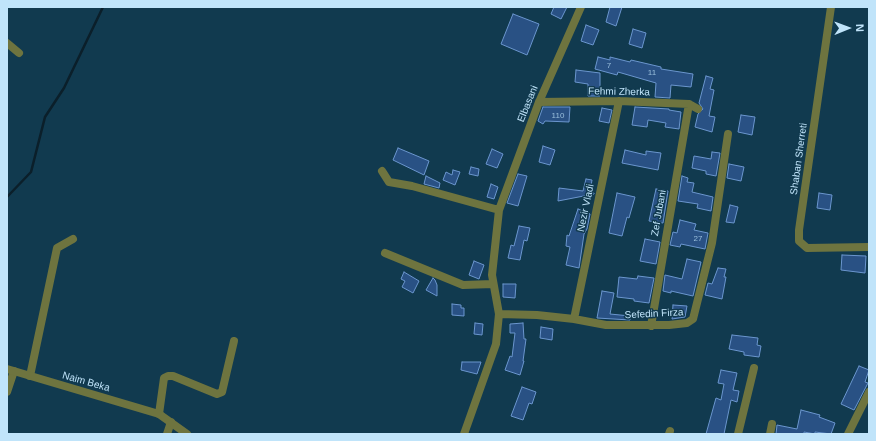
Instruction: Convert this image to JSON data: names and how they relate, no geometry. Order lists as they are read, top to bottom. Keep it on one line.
{"streets":{"street":["Fehmi Zherka","Elbasani","Shaban Sherreti","Nezir Vladi","Zef Jubani","Sefedin Firza","Naim Beka"]},"crossings":[["Fehmi Zherka","Elbasani"],["Fehmi Zherka","Nezir Vladi"],["Fehmi Zherka","Zef Jubani"],["Elbasani","Sefedin Firza"],["Nezir Vladi","Sefedin Firza"],["Zef Jubani","Sefedin Firza"]],"house_numbers":["7","11","110","27"],"north":"right"}
